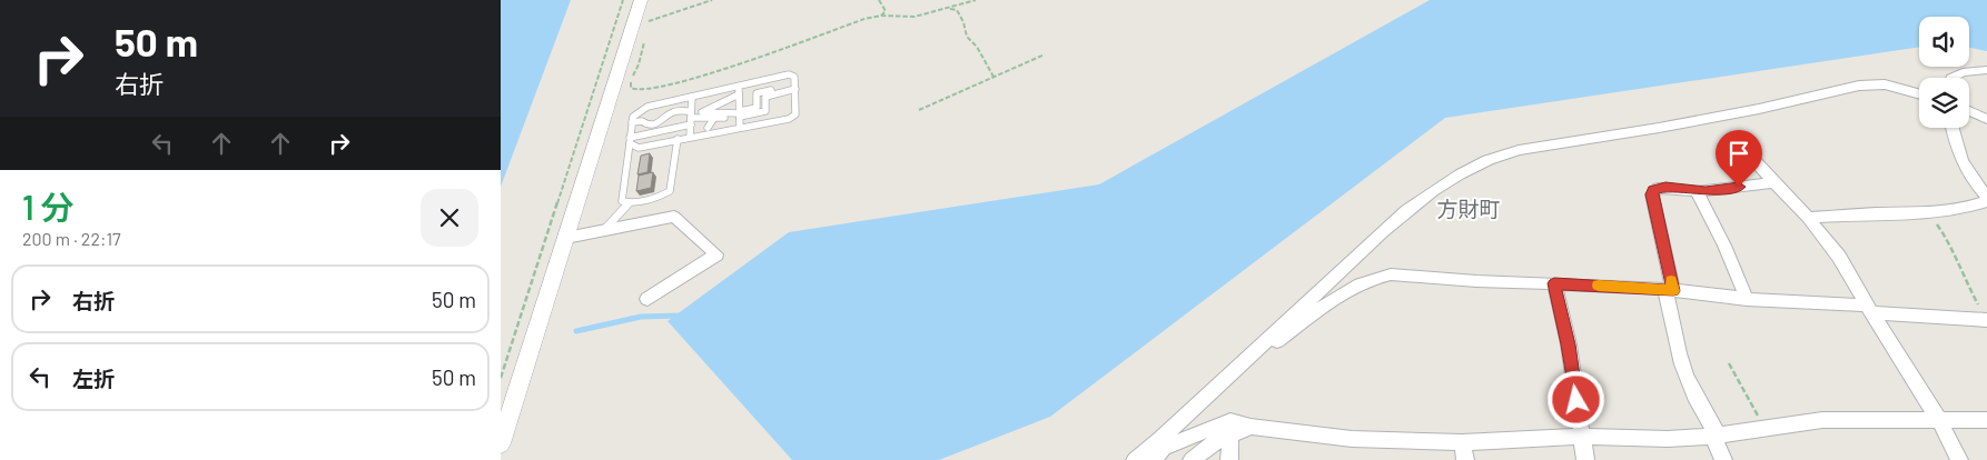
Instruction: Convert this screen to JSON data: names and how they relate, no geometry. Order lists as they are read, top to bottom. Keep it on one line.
{"districts":["方財町"],"page":{"turn":["50 m","右折"],"heading":["1 分","200 m · 22:17"],"list":[{"name":"右折","value":"50 m"},{"name":"左折","value":"50 m"}]}}
